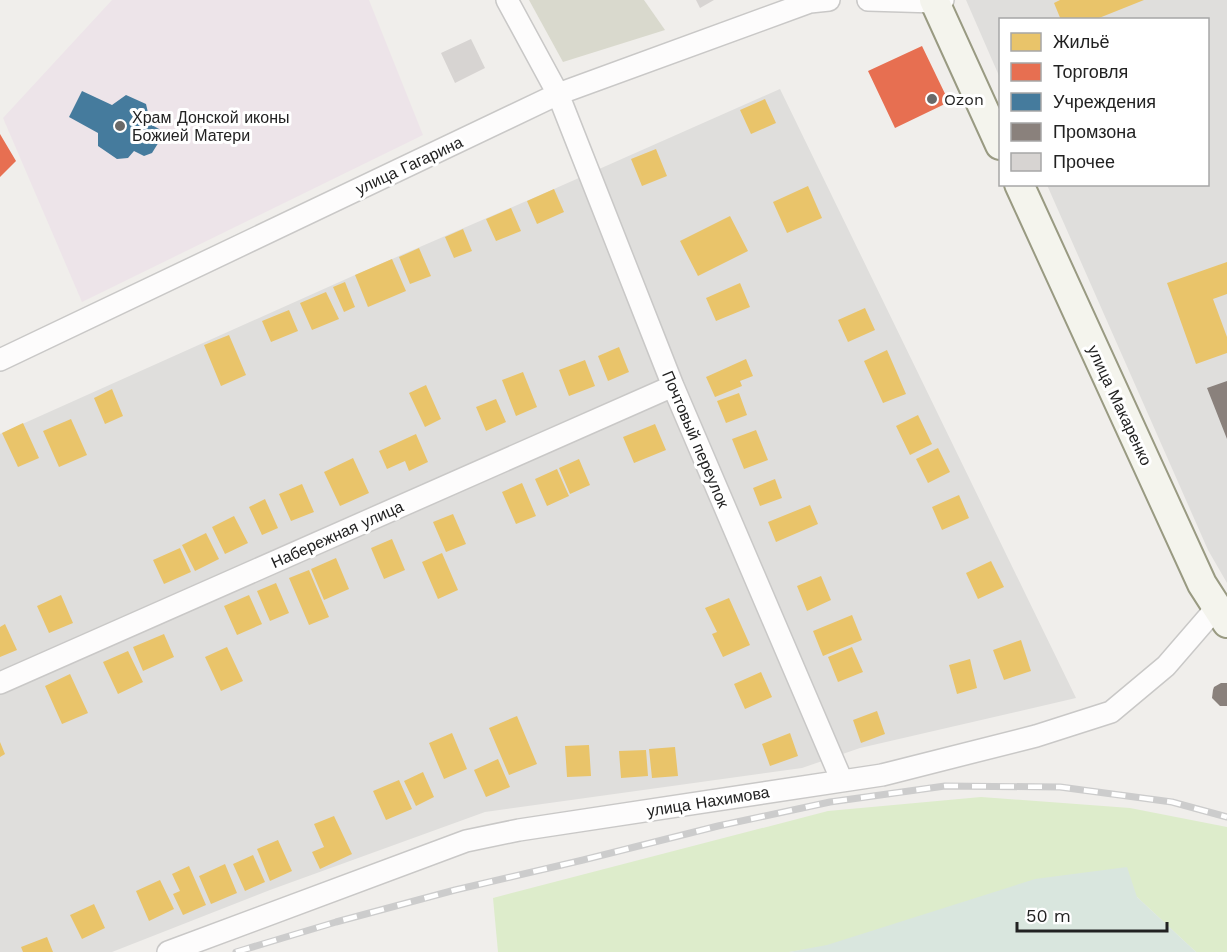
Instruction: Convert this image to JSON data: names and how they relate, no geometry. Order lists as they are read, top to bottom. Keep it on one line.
{"streets":{"main road":["улица Макаренко"],"street":["улица Гагарина","Почтовый переулок","Набережная улица","улица Нахимова"]},"crossings":[["улица Гагарина","Почтовый переулок"],["улица Макаренко","улица Нахимова"],["Почтовый переулок","Набережная улица"],["Почтовый переулок","улица Нахимова"]],"places":["Ozon","Храм Донской иконы Божией Матери"],"legend":["Жильё","Торговля","Учреждения","Промзона","Прочее"],"scale_bar":"50 m"}
